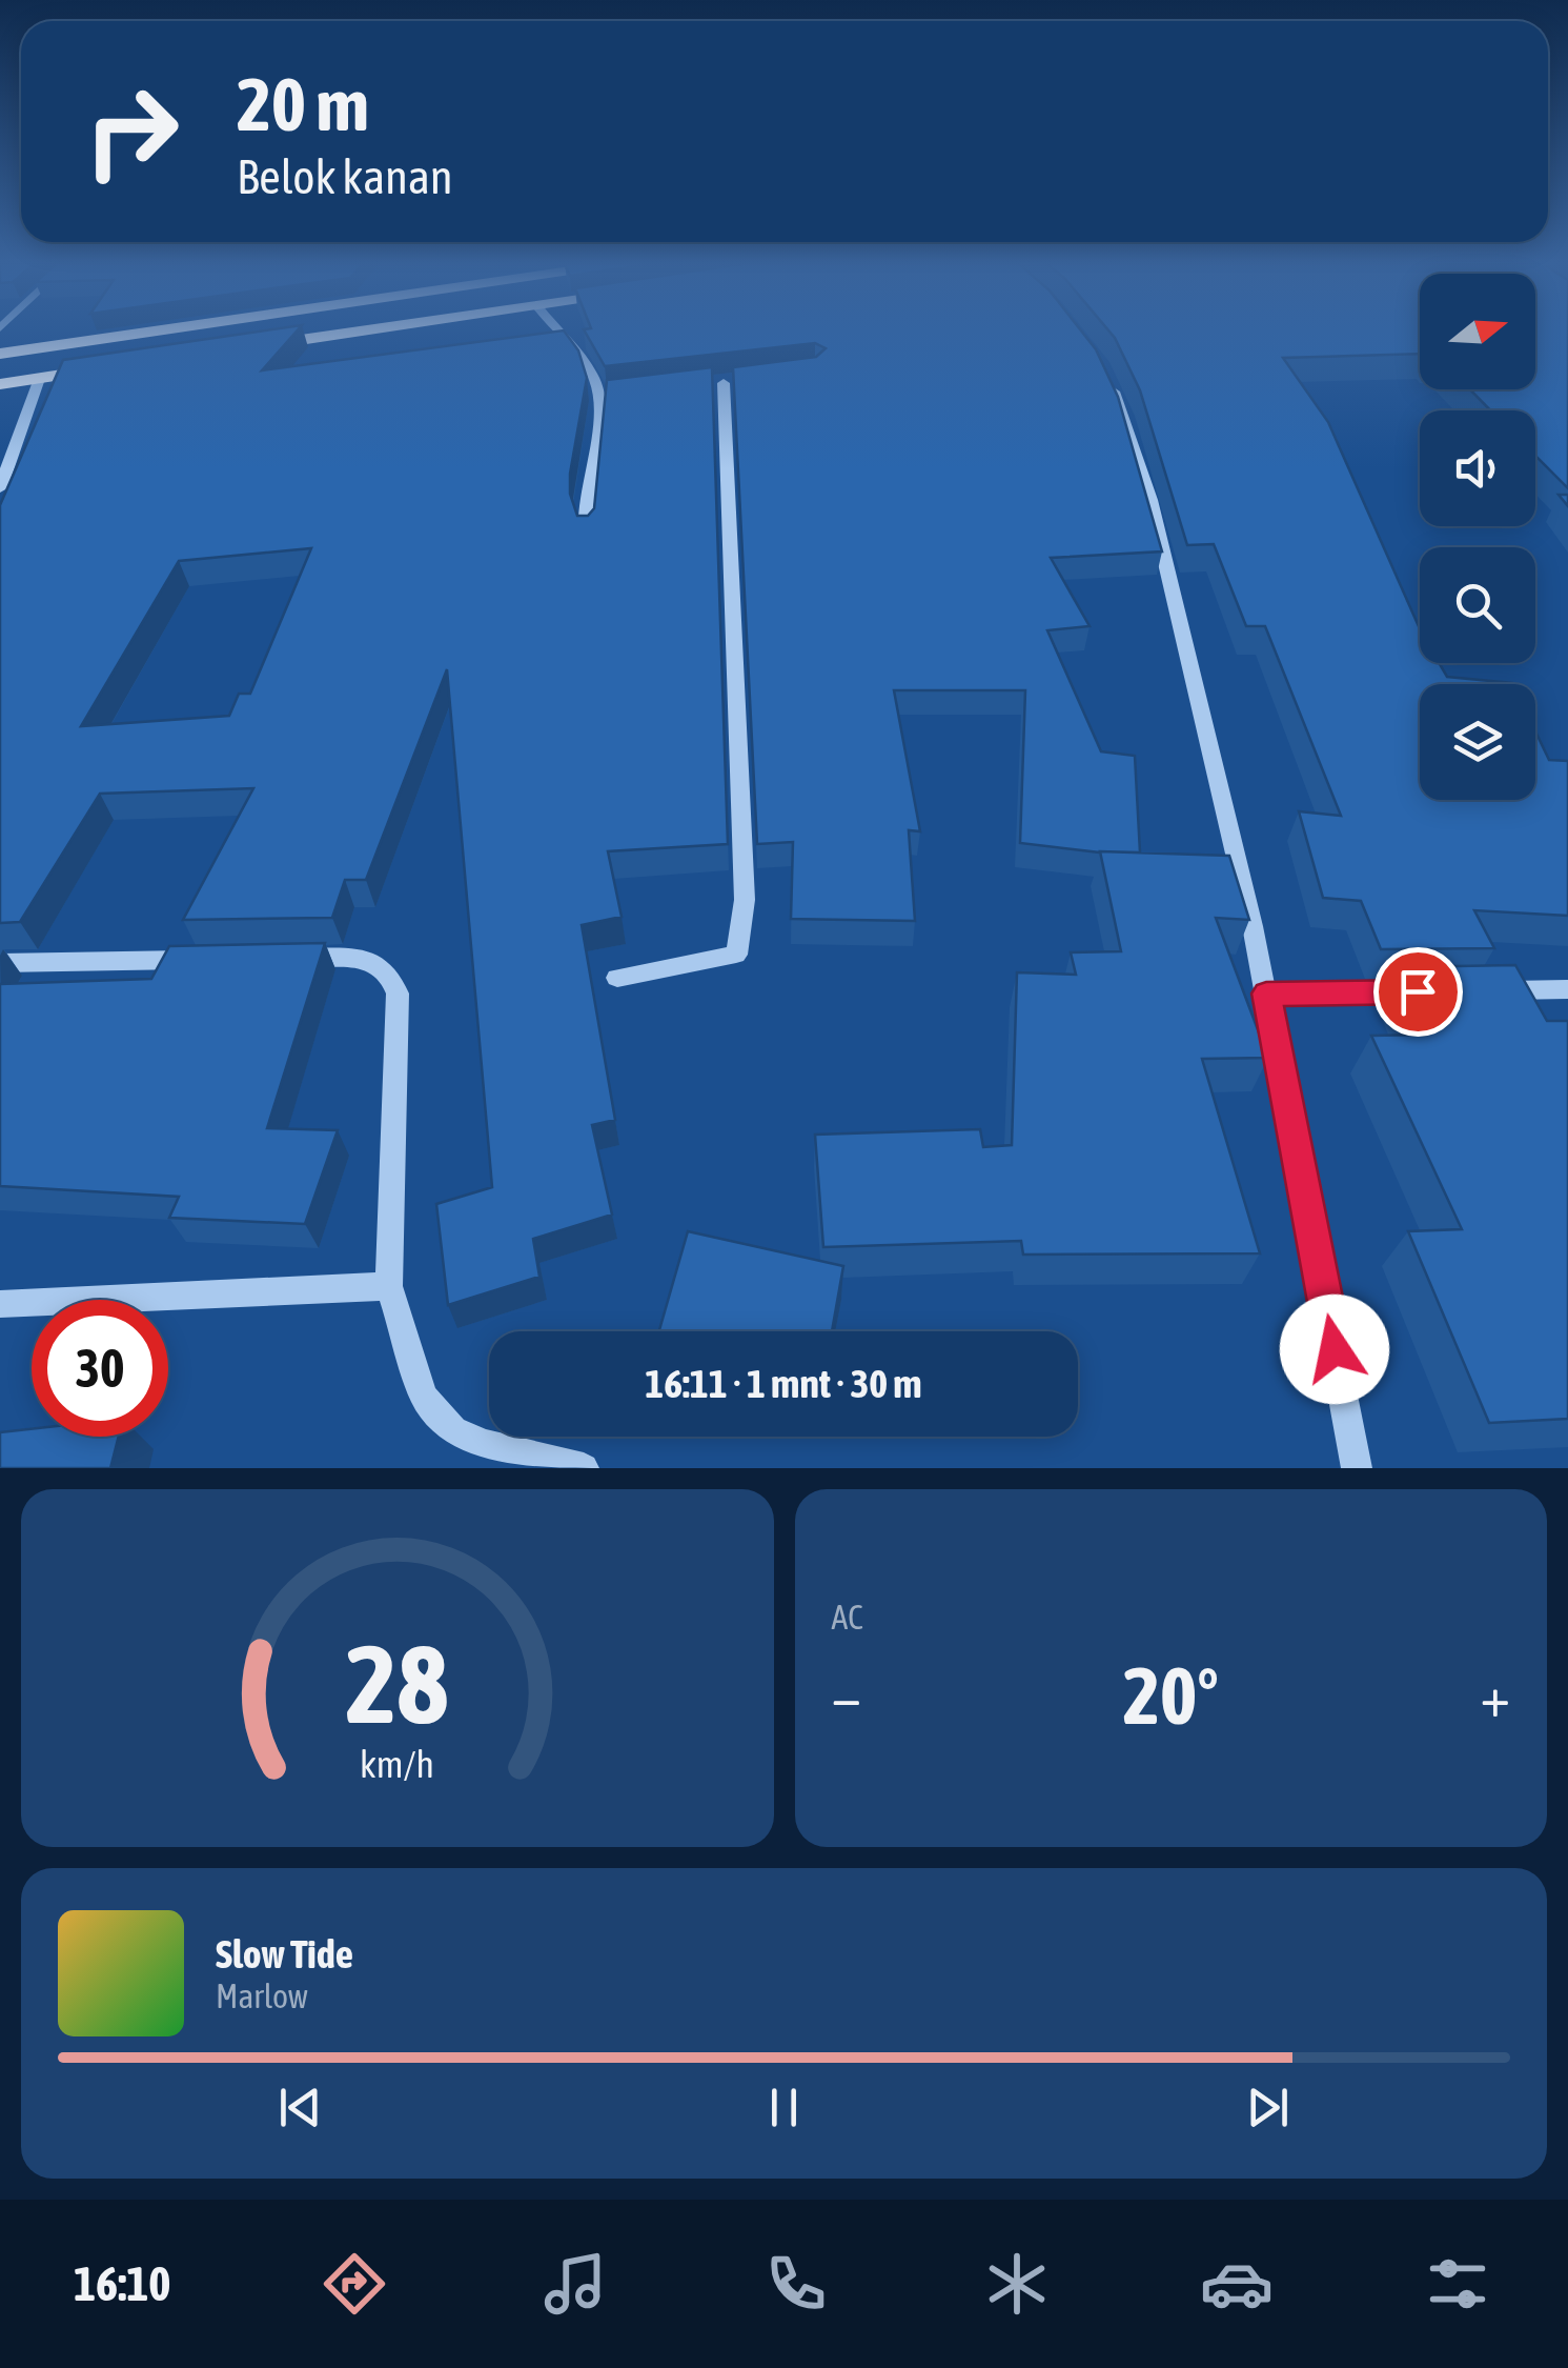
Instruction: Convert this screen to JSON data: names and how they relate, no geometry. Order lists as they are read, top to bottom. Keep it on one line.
{"north":"right","page":{"turn":["20 m","Belok kanan"],"limit":"30","trip":"16:11 · 1 mnt · 30 m","tile":"AC","heat":["−","20°","+"],"song":["Slow Tide","Marlow"],"tabs":"16:10","gauge":["28","km/h"]}}
